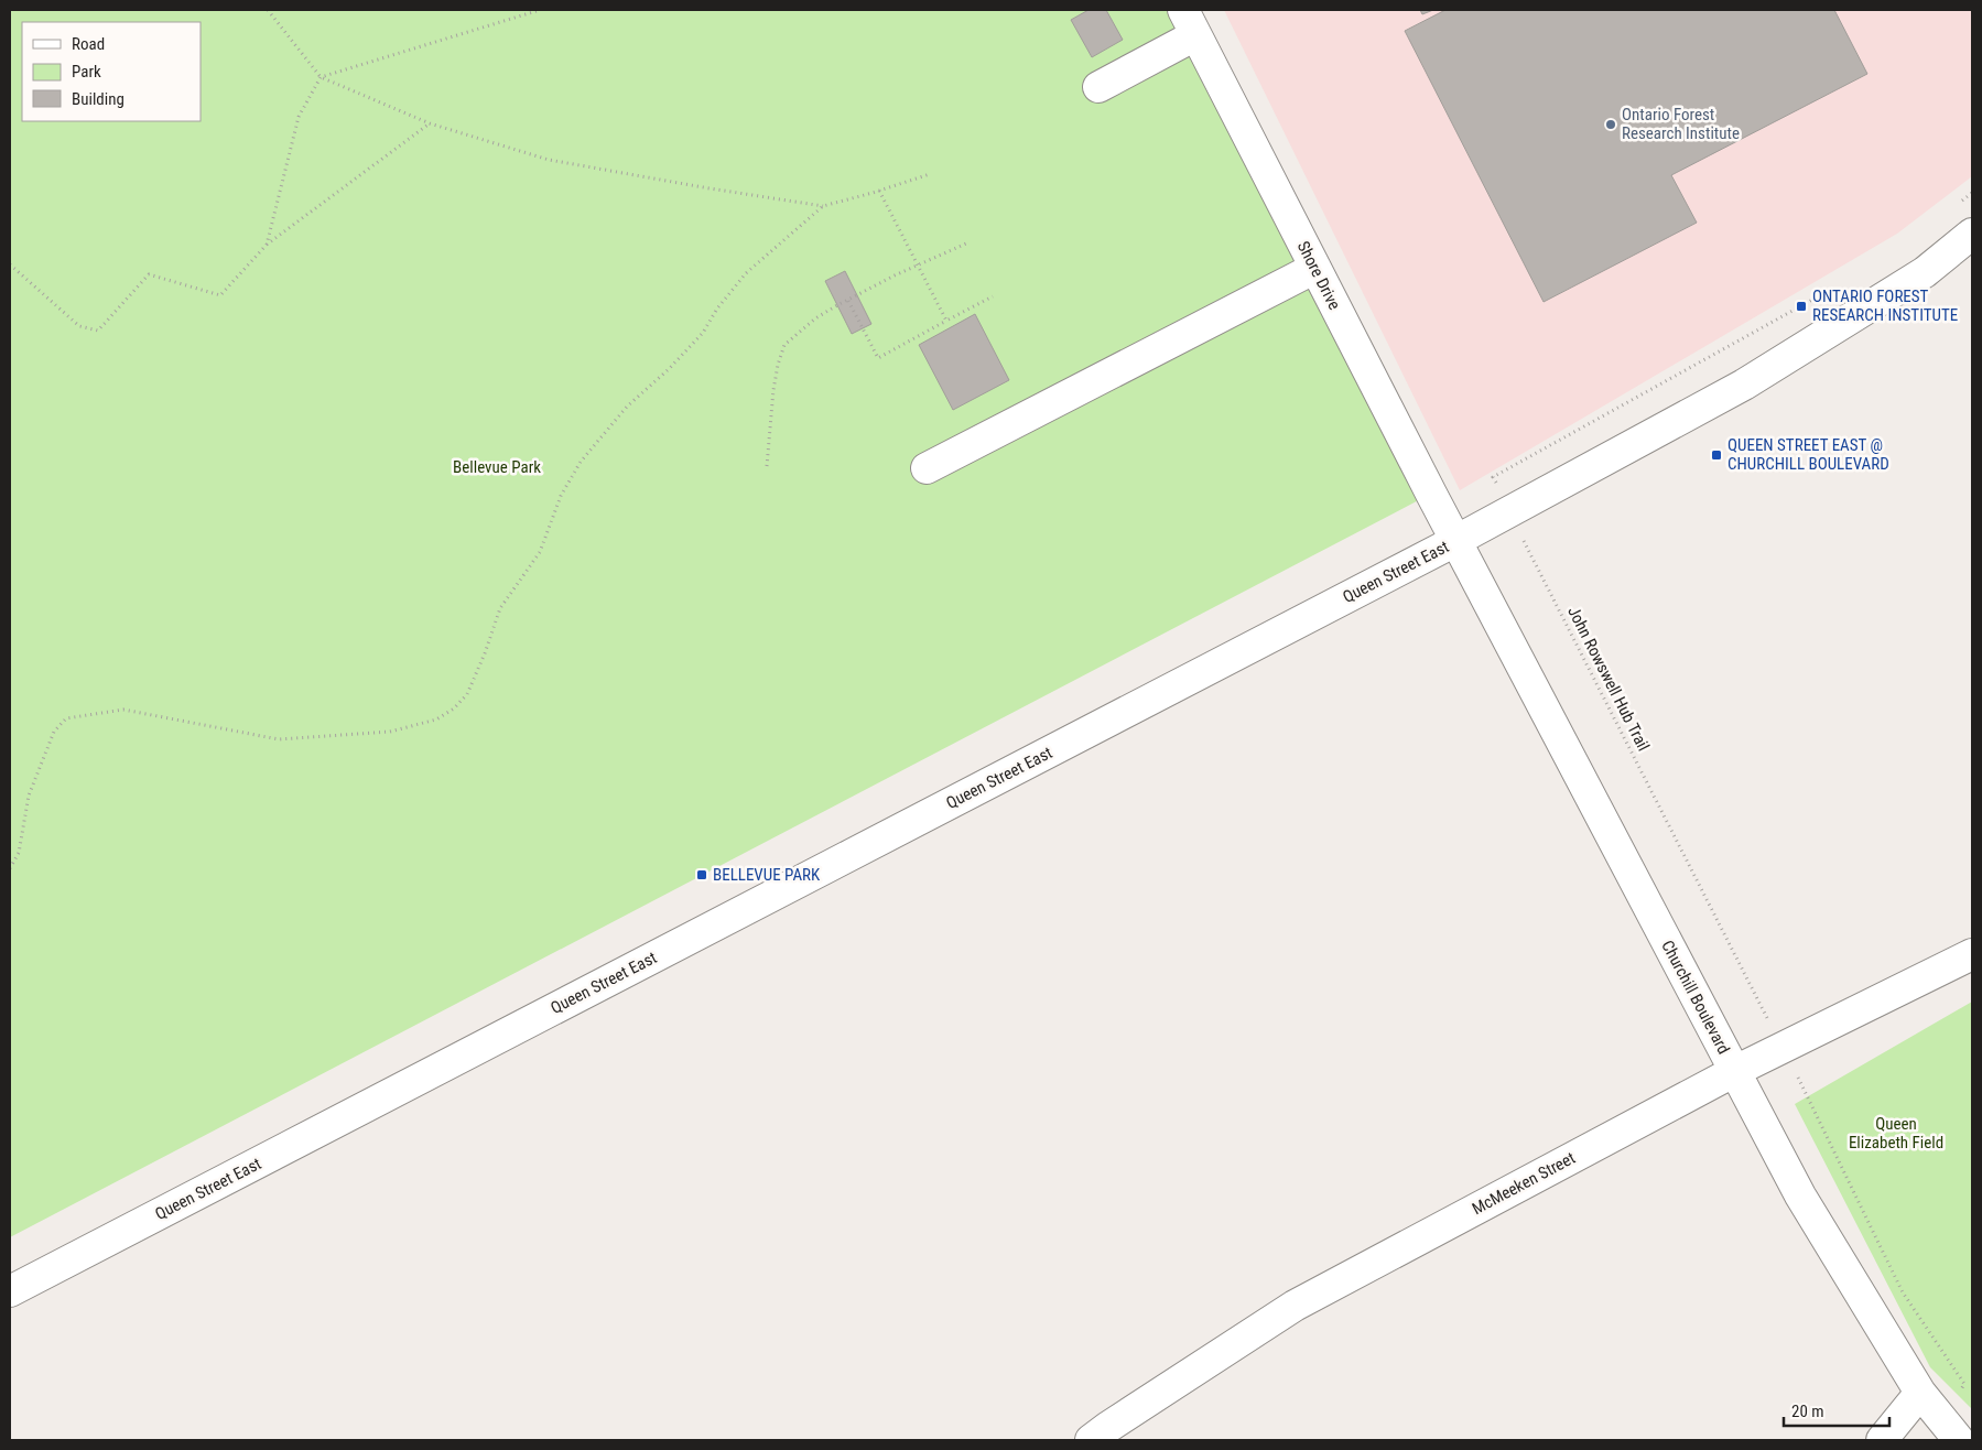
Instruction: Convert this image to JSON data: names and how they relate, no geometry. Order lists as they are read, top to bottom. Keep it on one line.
{"streets":{"street":["Shore Drive","Queen Street East","Churchill Boulevard","McMeeken Street"],"path":["John Rowswell Hub Trail"]},"crossings":[["Shore Drive","Queen Street East"],["Shore Drive","Churchill Boulevard"],["Queen Street East","John Rowswell Hub Trail"],["Queen Street East","Churchill Boulevard"],["John Rowswell Hub Trail","McMeeken Street"],["Churchill Boulevard","McMeeken Street"]],"parks":["Bellevue Park","Queen Elizabeth Field"],"places":{"other":["Ontario Forest Research Institute"],"transit":["ONTARIO FOREST RESEARCH INSTITUTE","QUEEN STREET EAST @ CHURCHILL BOULEVARD","BELLEVUE PARK"]},"legend":["Road","Park","Building"],"scale_bar":"20 m"}
